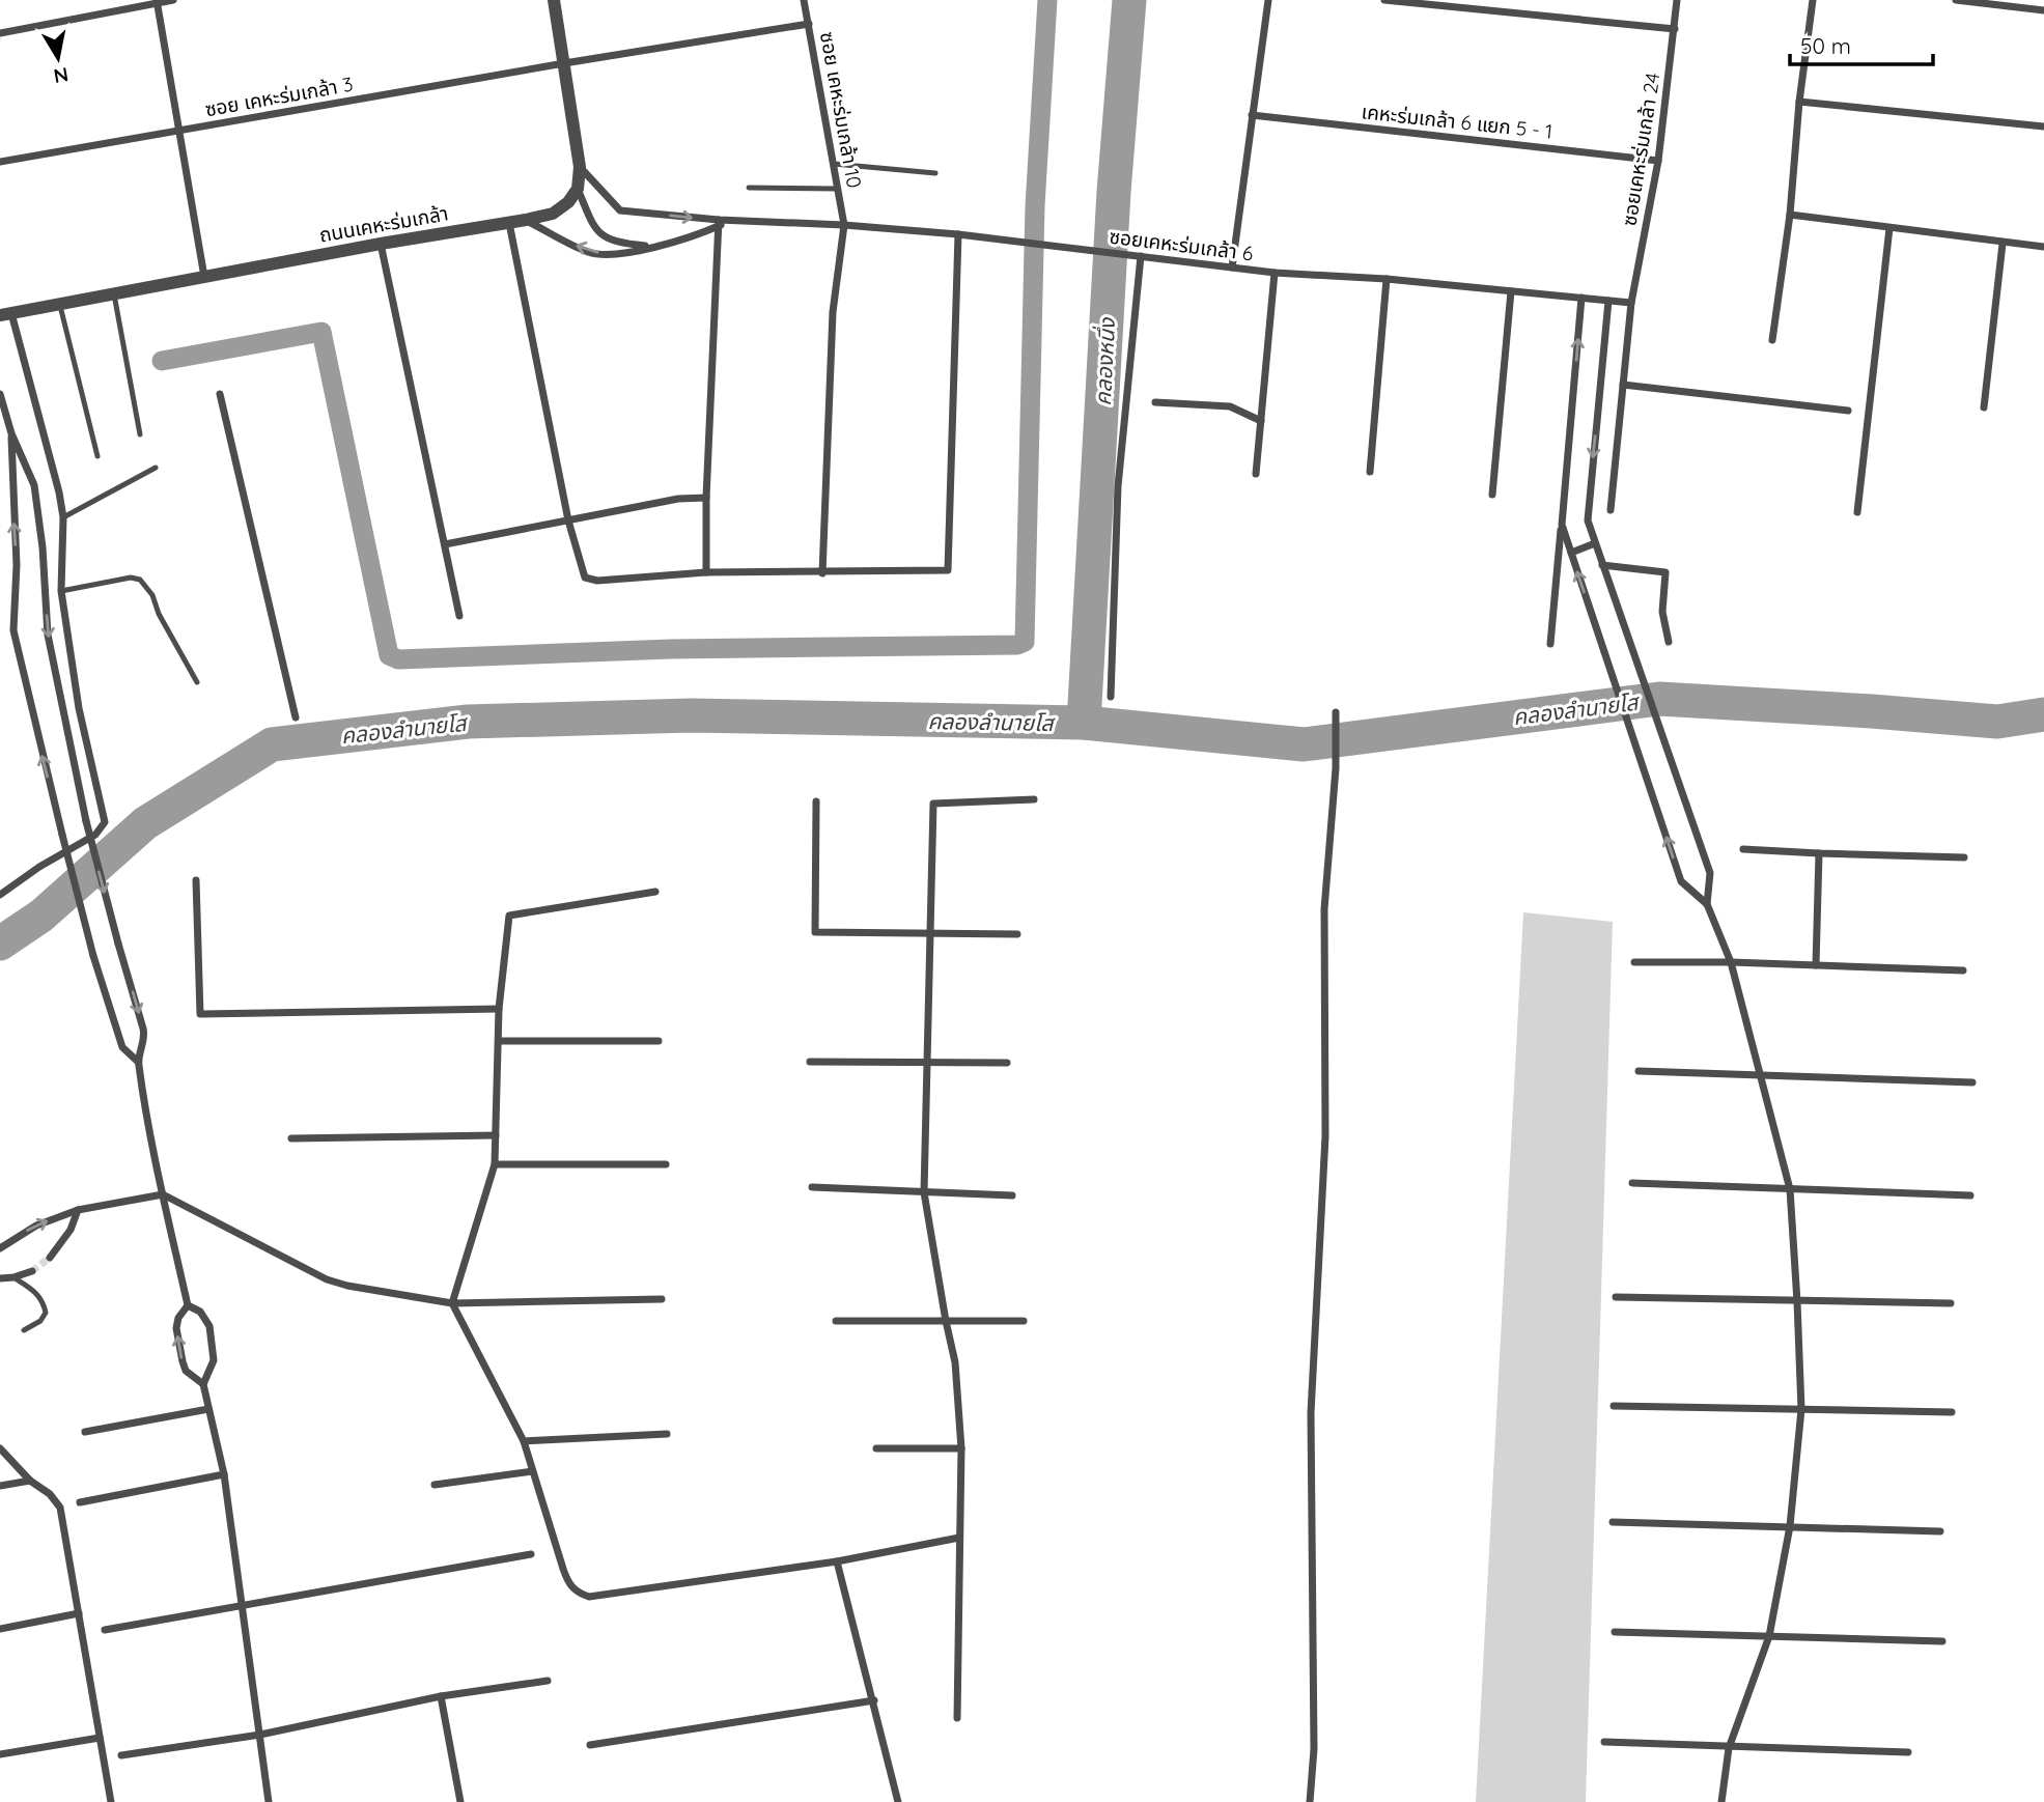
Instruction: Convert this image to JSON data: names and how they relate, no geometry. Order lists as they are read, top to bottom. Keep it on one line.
{"streets":{"street":["ซอย เคหะร่มเกล้า 3","ซอย เคหะร่มเกล้า 10","เคหะร่มเกล้า 6 แยก 5 - 1","ซอยเคหะร่มเกล้า 24","ถนนเคหะร่มเกล้า","ซอยเคหะร่มเกล้า 6"]},"crossings":[["ซอย เคหะร่มเกล้า 3","ซอย เคหะร่มเกล้า 10"],["ซอย เคหะร่มเกล้า 10","ซอยเคหะร่มเกล้า 6"],["เคหะร่มเกล้า 6 แยก 5 - 1","ซอยเคหะร่มเกล้า 24"],["ซอยเคหะร่มเกล้า 24","ซอยเคหะร่มเกล้า 6"],["ถนนเคหะร่มเกล้า","ซอยเคหะร่มเกล้า 6"]],"water":["คลองหนึ่ง","คลองลำนายโส"],"scale_bar":"50 m","north":"bottom"}
